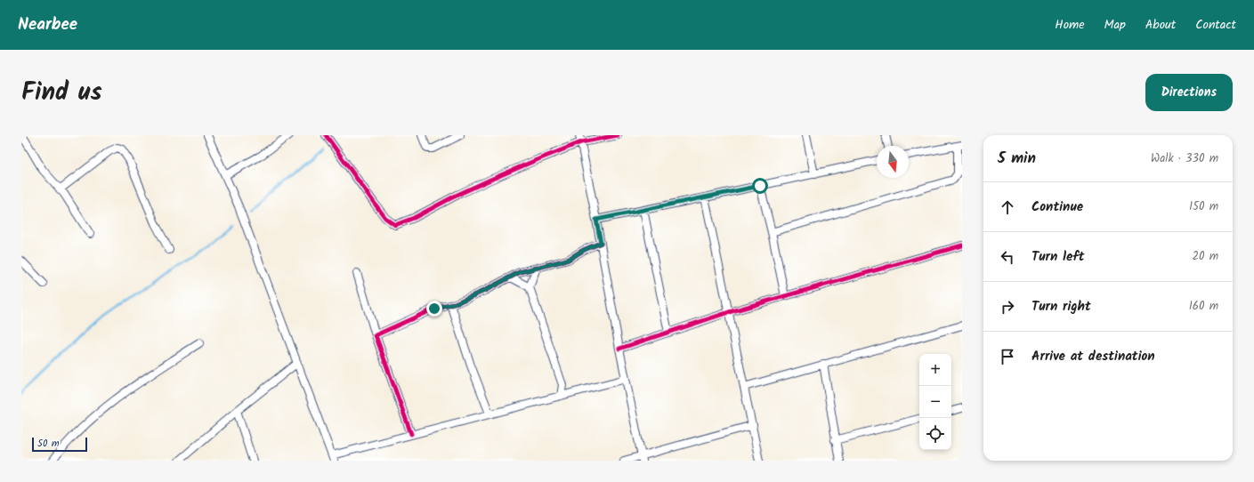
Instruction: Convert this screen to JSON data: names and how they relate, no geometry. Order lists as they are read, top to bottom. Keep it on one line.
{"scale_bar":"50 m","north":"bottom","page":{"header":"Nearbee","nav":["Home","Map","About","Contact"],"title":"Find us","buttons":"Directions","heading":["5 min","Walk · 330 m"],"list":[["Continue","150 m"],["Turn left","20 m"],["Turn right","160 m"],"Arrive at destination"],"map_buttons":["+","−"],"scale":"50 m"}}
